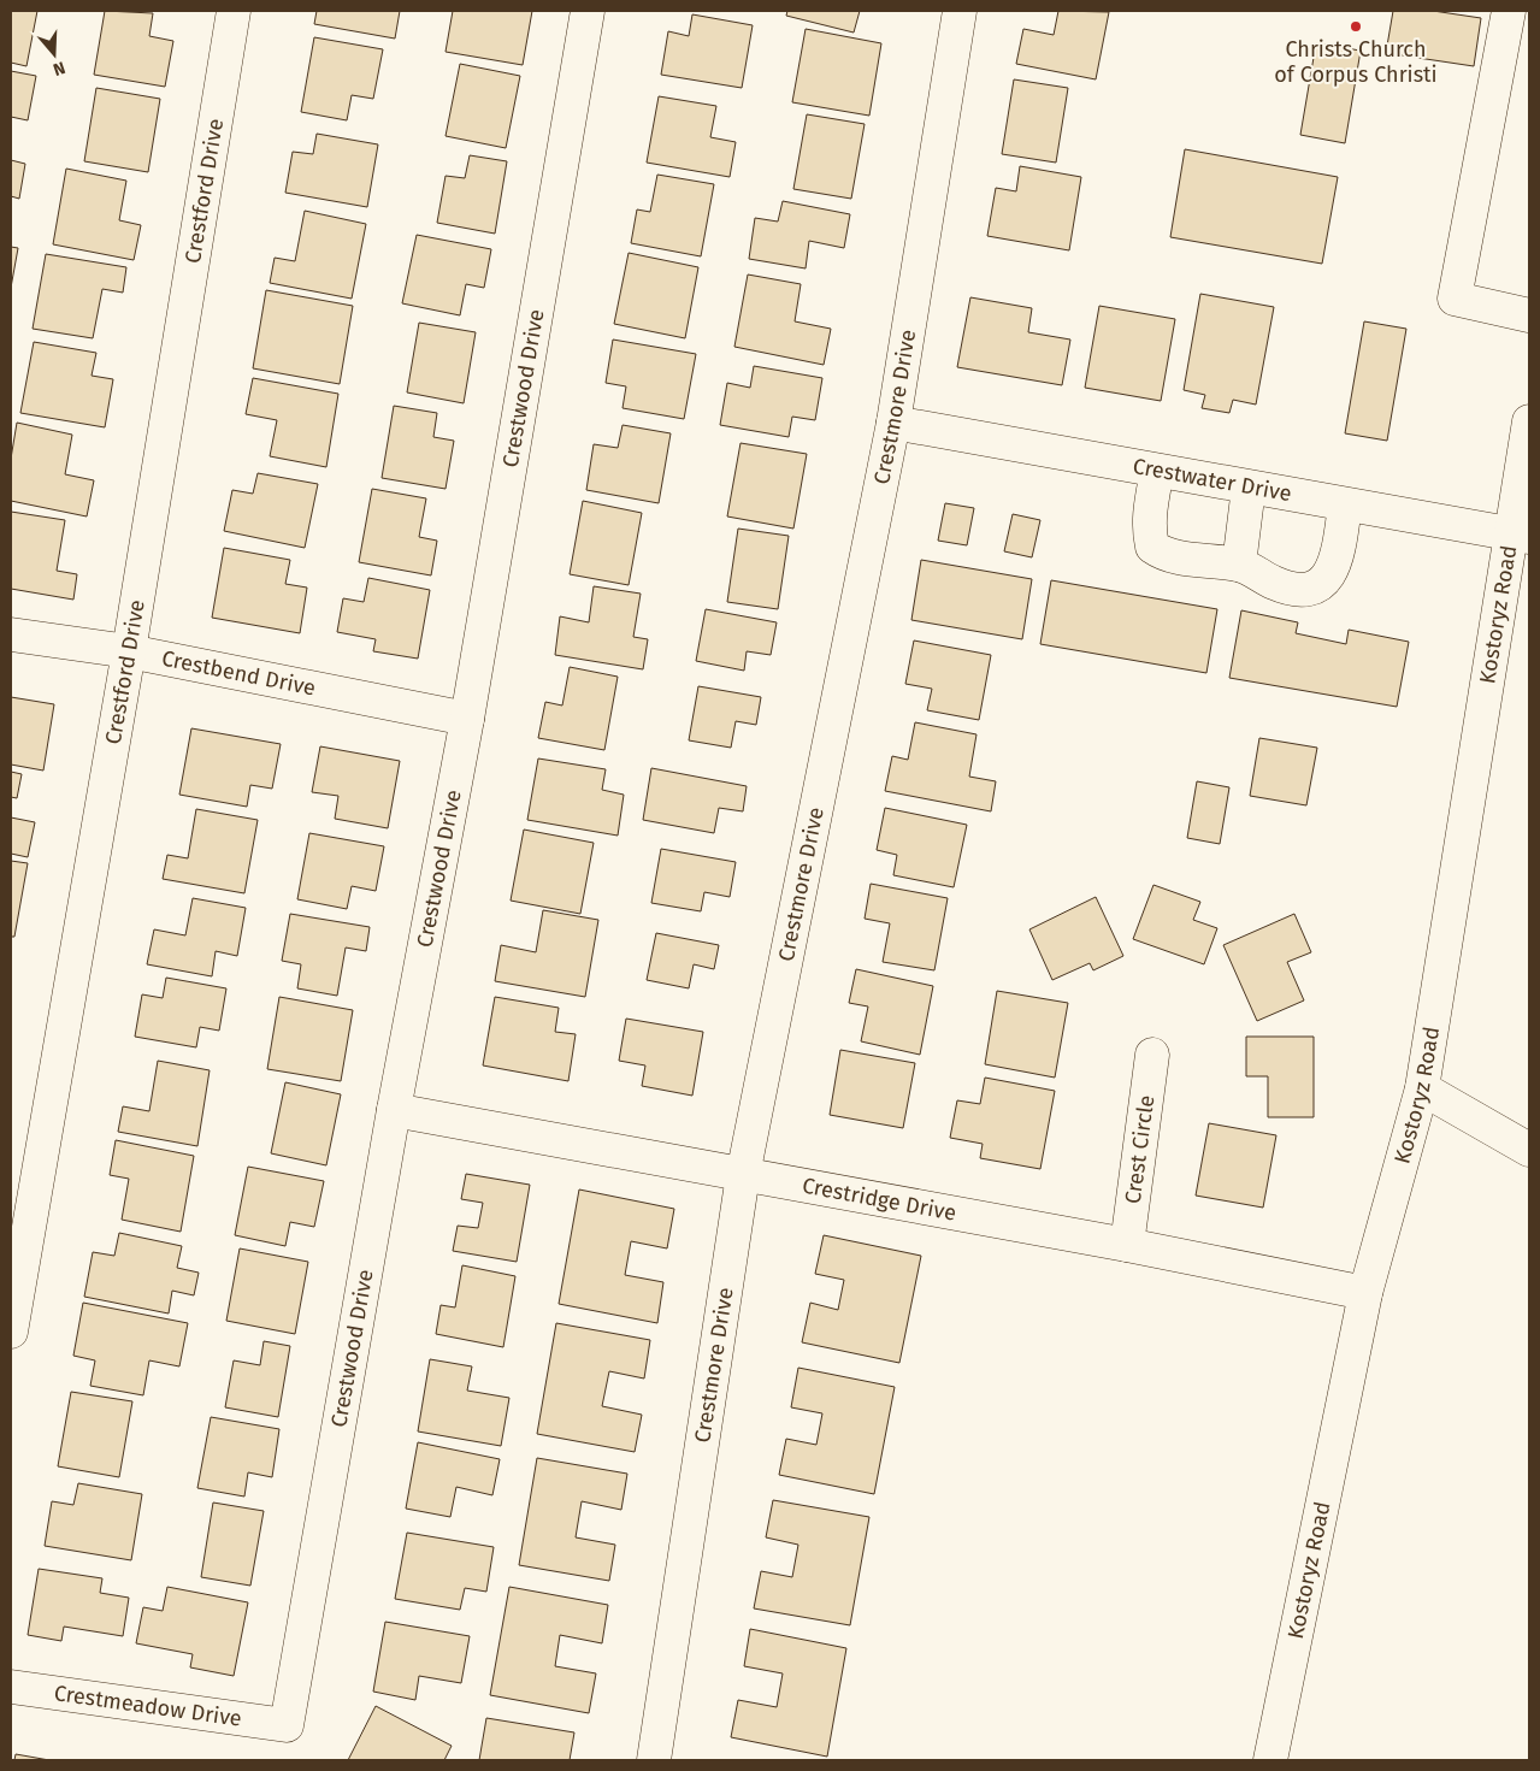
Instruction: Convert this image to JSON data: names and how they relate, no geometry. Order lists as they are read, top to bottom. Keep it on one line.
{"streets":{"street":["Crestford Drive","Crestwood Drive","Crestmore Drive","Crestwater Drive","Kostoryz Road","Crestbend Drive","Crest Circle","Crestridge Drive","Crestmeadow Drive"]},"crossings":[["Crestford Drive","Crestbend Drive"],["Crestwood Drive","Crestbend Drive"],["Crestwood Drive","Crestridge Drive"],["Crestwood Drive","Crestmeadow Drive"],["Crestmore Drive","Crestwater Drive"],["Crestmore Drive","Crestridge Drive"],["Crestwater Drive","Kostoryz Road"],["Kostoryz Road","Crestridge Drive"],["Crest Circle","Crestridge Drive"]],"places":["Christs Church of Corpus Christi"],"north":"bottom"}
